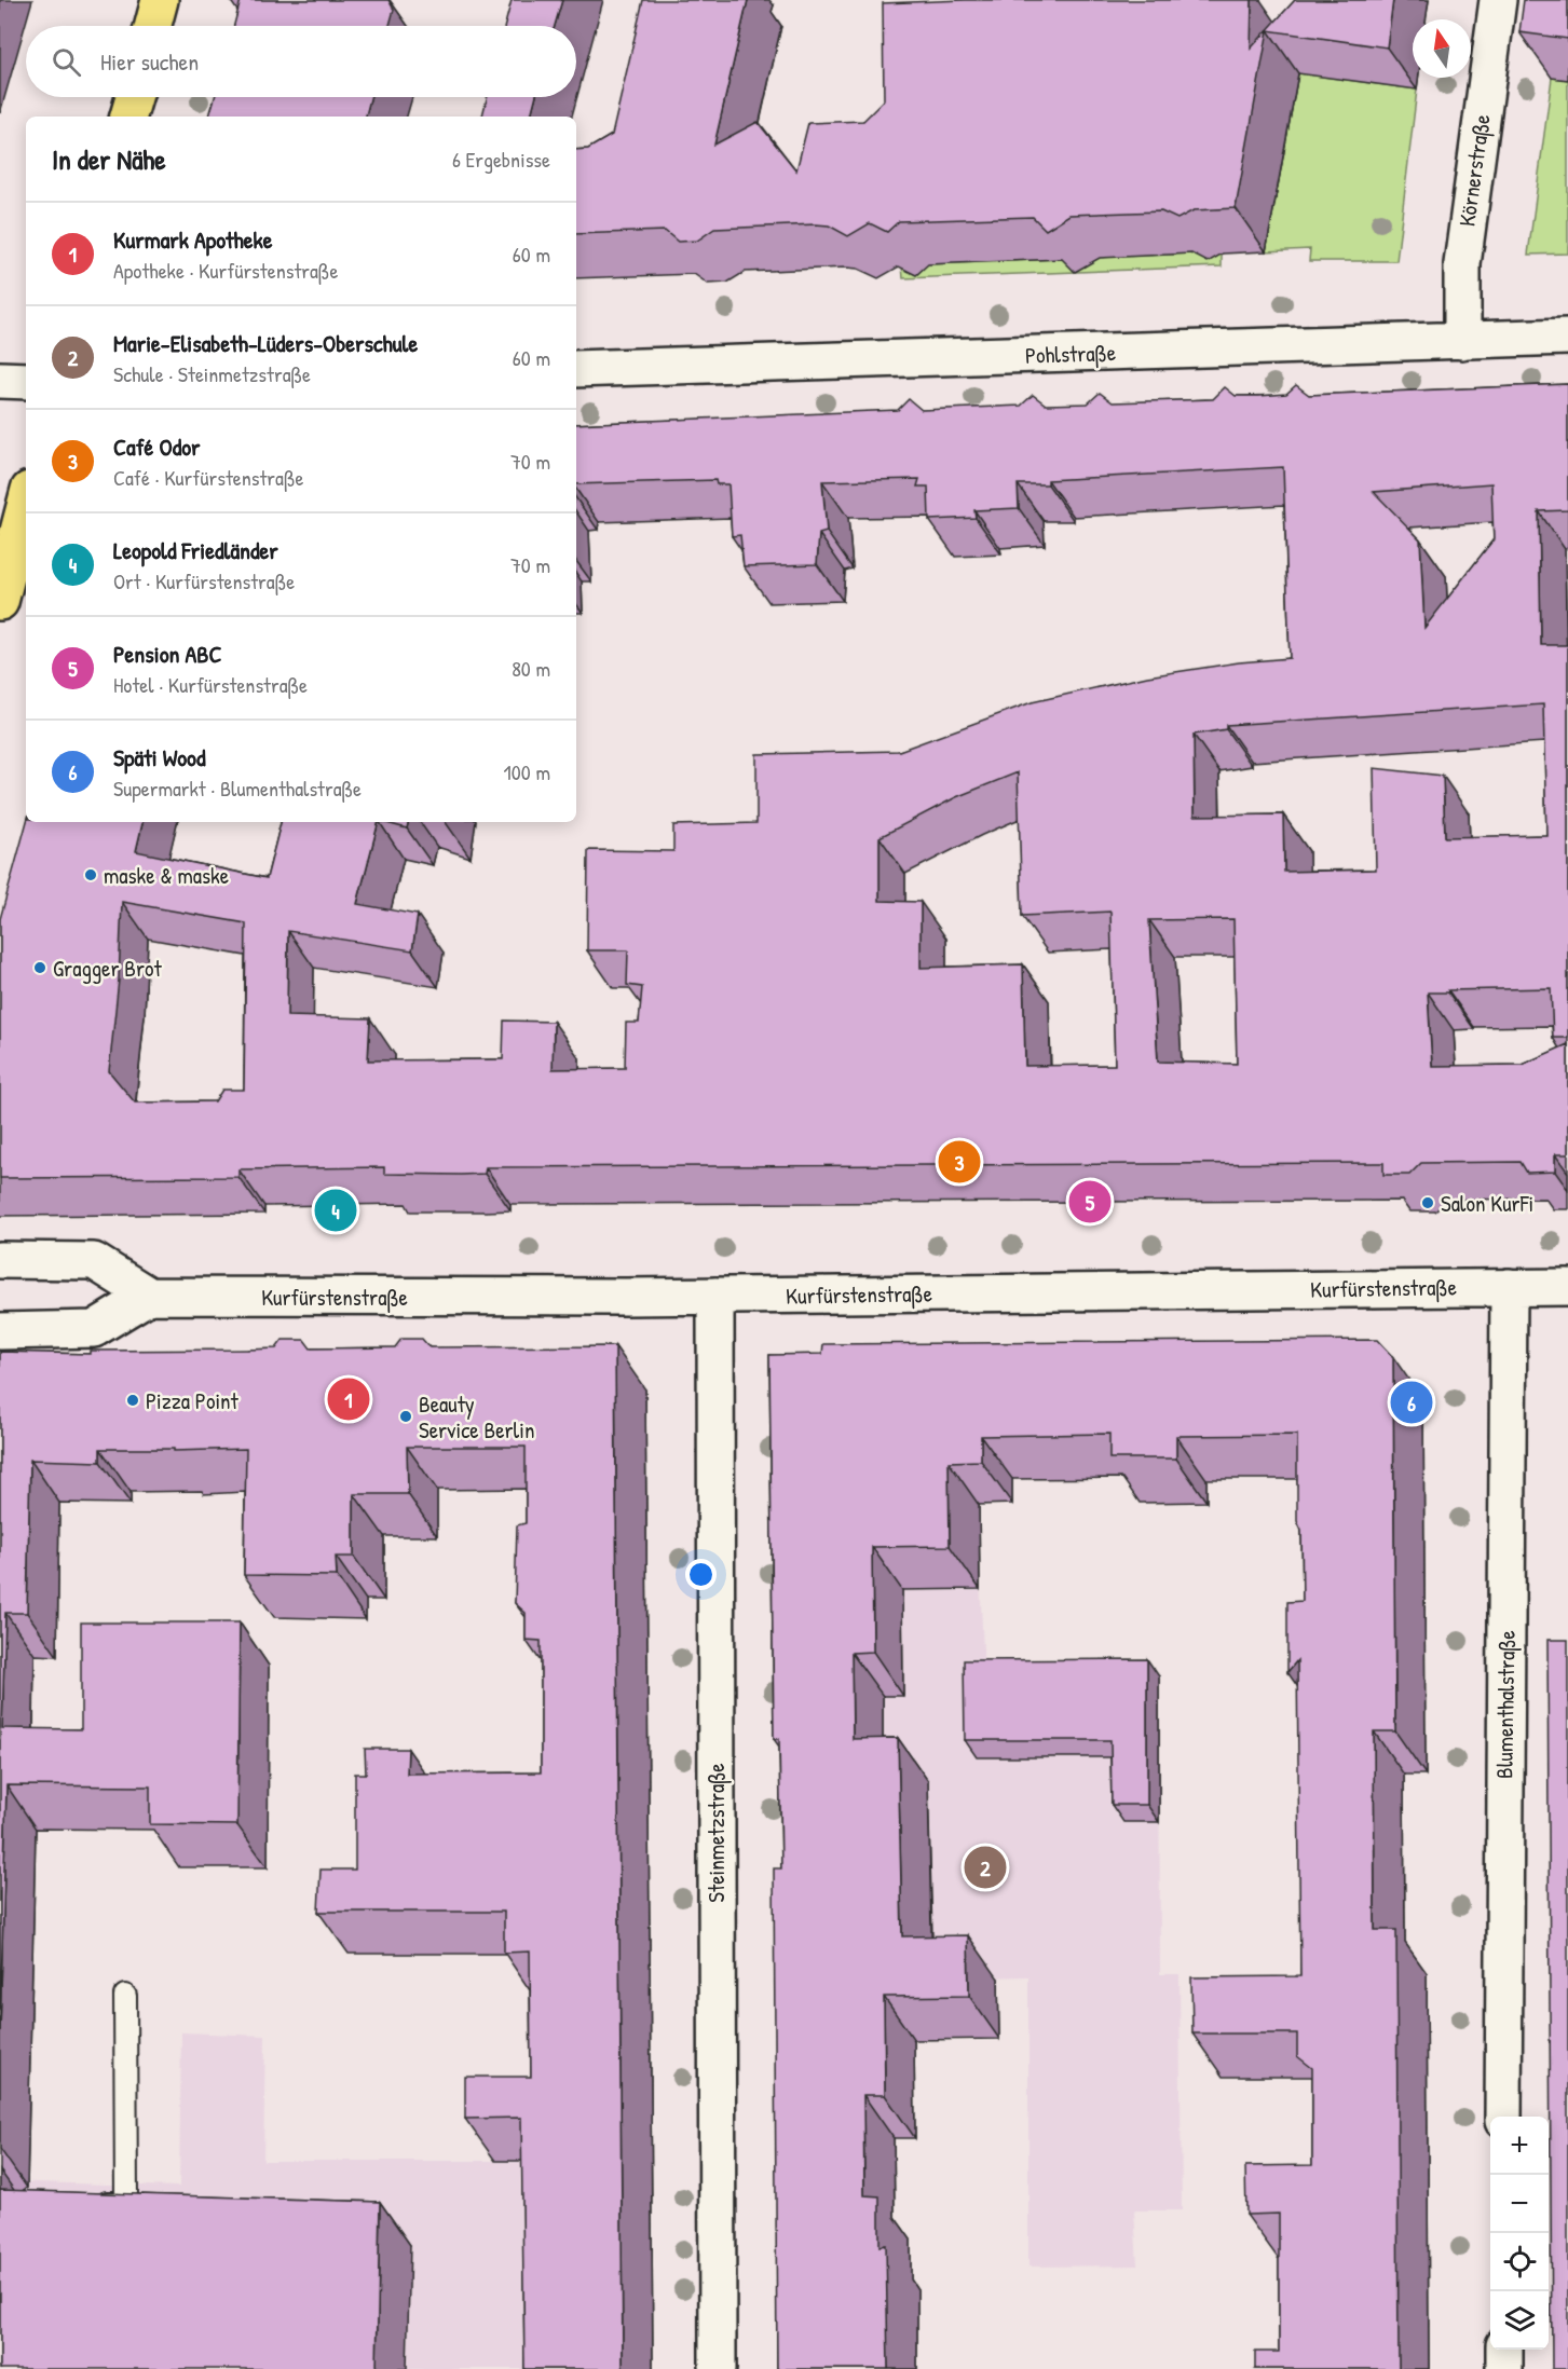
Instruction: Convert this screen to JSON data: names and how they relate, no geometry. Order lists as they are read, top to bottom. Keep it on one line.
{"streets":{"street":["Körnerstraße","Pohlstraße","Kurfürstenstraße","Blumenthalstraße","Steinmetzstraße"]},"crossings":[["Körnerstraße","Pohlstraße"],["Kurfürstenstraße","Blumenthalstraße"],["Kurfürstenstraße","Steinmetzstraße"]],"places":["maske & maske","Gragger Brot","Salon KurFi","Pizza Point","Beauty Service Berlin"],"north":"top","page":{"search":"Hier suchen","heading":["In der Nähe","6 Ergebnisse"],"list":[{"mark":"1","name":"Kurmark Apotheke","note":"Apotheke · Kurfürstenstraße","value":"60 m"},{"mark":"2","name":"Marie-Elisabeth-Lüders-Oberschule","note":"Schule · Steinmetzstraße","value":"60 m"},{"mark":"3","name":"Café Odor","note":"Café · Kurfürstenstraße","value":"70 m"},{"mark":"4","name":"Leopold Friedländer","note":"Ort · Kurfürstenstraße","value":"70 m"},{"mark":"5","name":"Pension ABC","note":"Hotel · Kurfürstenstraße","value":"80 m"},{"mark":"6","name":"Späti Wood","note":"Supermarkt · Blumenthalstraße","value":"100 m"}],"pins":["3","5","4","1","6","2"],"map_buttons":["+","−"]}}
